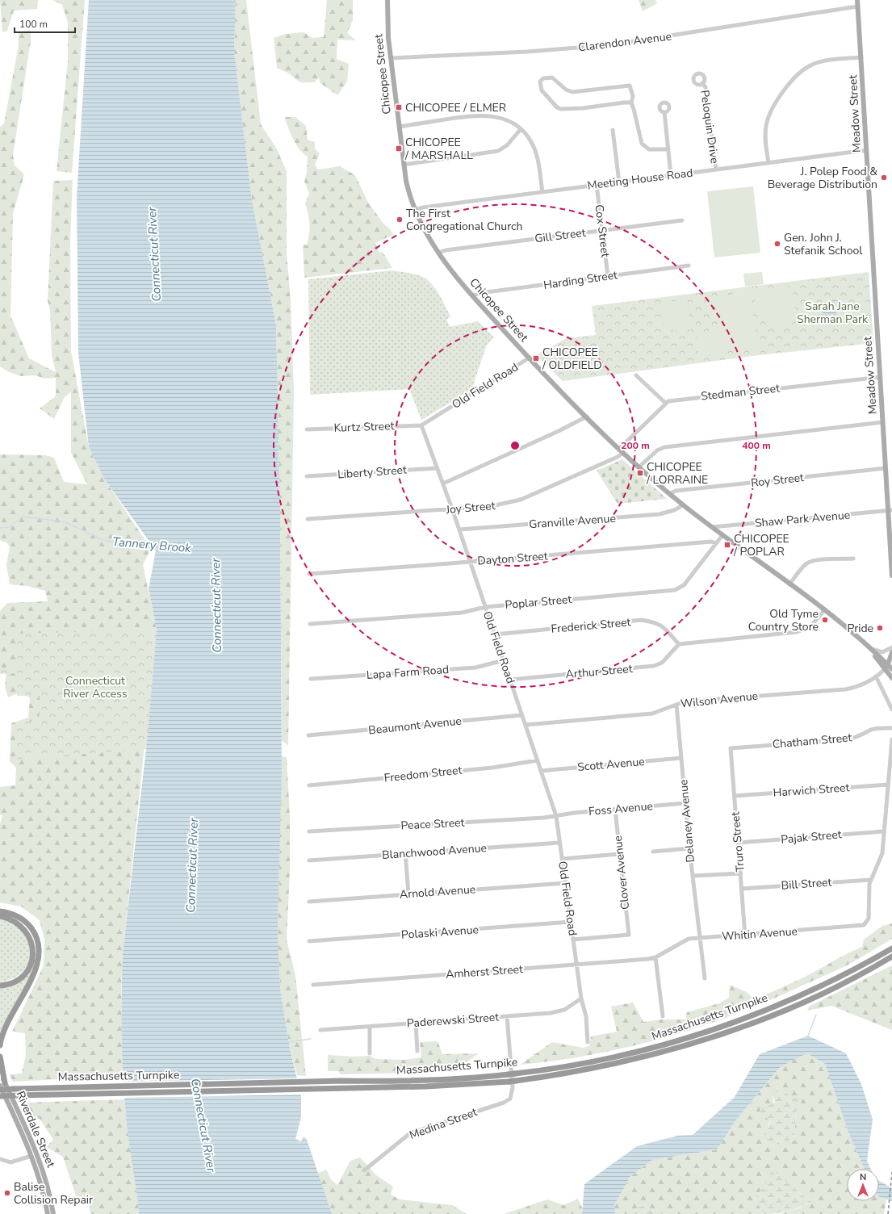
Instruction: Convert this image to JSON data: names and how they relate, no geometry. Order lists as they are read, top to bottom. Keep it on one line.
{"streets":{"highway":["Massachusetts Turnpike"],"main road":["Chicopee Street","Meadow Street","Riverdale Street"],"street":["Clarendon Avenue","Peloquin Drive","Meeting House Road","Cox Street","Gill Street","Harding Street","Old Field Road","Stedman Street","Kurtz Street","Liberty Street","Roy Street","Joy Street","Shaw Park Avenue","Granville Avenue","Dayton Street","Poplar Street","Frederick Street","Arthur Street","Lapa Farm Road","Wilson Avenue","Beaumont Avenue","Chatham Street","Scott Avenue","Freedom Street","Harwich Street","Foss Avenue","Delaney Avenue","Peace Street","Pajak Street","Truro Street","Blanchwood Avenue","Clover Avenue","Bill Street","Arnold Avenue","Polaski Avenue","Whitin Avenue","Amherst Street","Paderewski Street","Medina Street"]},"crossings":[["Clarendon Avenue","Chicopee Street"],["Clarendon Avenue","Meadow Street"],["Chicopee Street","Meeting House Road"],["Chicopee Street","Gill Street"],["Chicopee Street","Harding Street"],["Chicopee Street","Old Field Road"],["Chicopee Street","Roy Street"],["Chicopee Street","Joy Street"],["Chicopee Street","Shaw Park Avenue"],["Chicopee Street","Granville Avenue"],["Chicopee Street","Poplar Street"],["Chicopee Street","Wilson Avenue"],["Meadow Street","Meeting House Road"],["Meadow Street","Stedman Street"],["Meadow Street","Roy Street"],["Meadow Street","Shaw Park Avenue"],["Peloquin Drive","Meeting House Road"],["Meeting House Road","Cox Street"],["Cox Street","Gill Street"],["Cox Street","Harding Street"],["Old Field Road","Kurtz Street"],["Old Field Road","Liberty Street"],["Old Field Road","Joy Street"],["Old Field Road","Granville Avenue"],["Old Field Road","Dayton Street"],["Old Field Road","Poplar Street"],["Old Field Road","Frederick Street"],["Old Field Road","Arthur Street"],["Old Field Road","Lapa Farm Road"],["Old Field Road","Wilson Avenue"],["Old Field Road","Beaumont Avenue"],["Old Field Road","Scott Avenue"],["Old Field Road","Freedom Street"],["Old Field Road","Foss Avenue"],["Old Field Road","Peace Street"],["Old Field Road","Blanchwood Avenue"],["Old Field Road","Clover Avenue"],["Old Field Road","Arnold Avenue"],["Old Field Road","Polaski Avenue"],["Old Field Road","Amherst Street"],["Old Field Road","Paderewski Street"],["Dayton Street","Poplar Street"],["Frederick Street","Arthur Street"],["Wilson Avenue","Delaney Avenue"],["Chatham Street","Truro Street"],["Scott Avenue","Delaney Avenue"],["Harwich Street","Truro Street"],["Foss Avenue","Delaney Avenue"],["Foss Avenue","Peace Street"],["Foss Avenue","Clover Avenue"],["Delaney Avenue","Whitin Avenue"],["Pajak Street","Truro Street"],["Truro Street","Bill Street"],["Truro Street","Whitin Avenue"],["Bill Street","Whitin Avenue"],["Whitin Avenue","Amherst Street"],["Paderewski Street","Medina Street"]],"water":["Connecticut River","Tannery Brook"],"parks":["Sarah Jane Sherman Park","Connecticut River Access"],"places":{"transit":["CHICOPEE / ELMER","CHICOPEE / MARSHALL","CHICOPEE / OLDFIELD","CHICOPEE / LORRAINE","CHICOPEE / POPLAR"],"other":["J. Polep Food & Beverage Distribution","The First Congregational Church","Gen. John J. Stefanik School","Old Tyme Country Store","Pride","Balise Collision Repair"]},"scale_bar":"100 m","north":"top","rings":["200 m","400 m"]}
